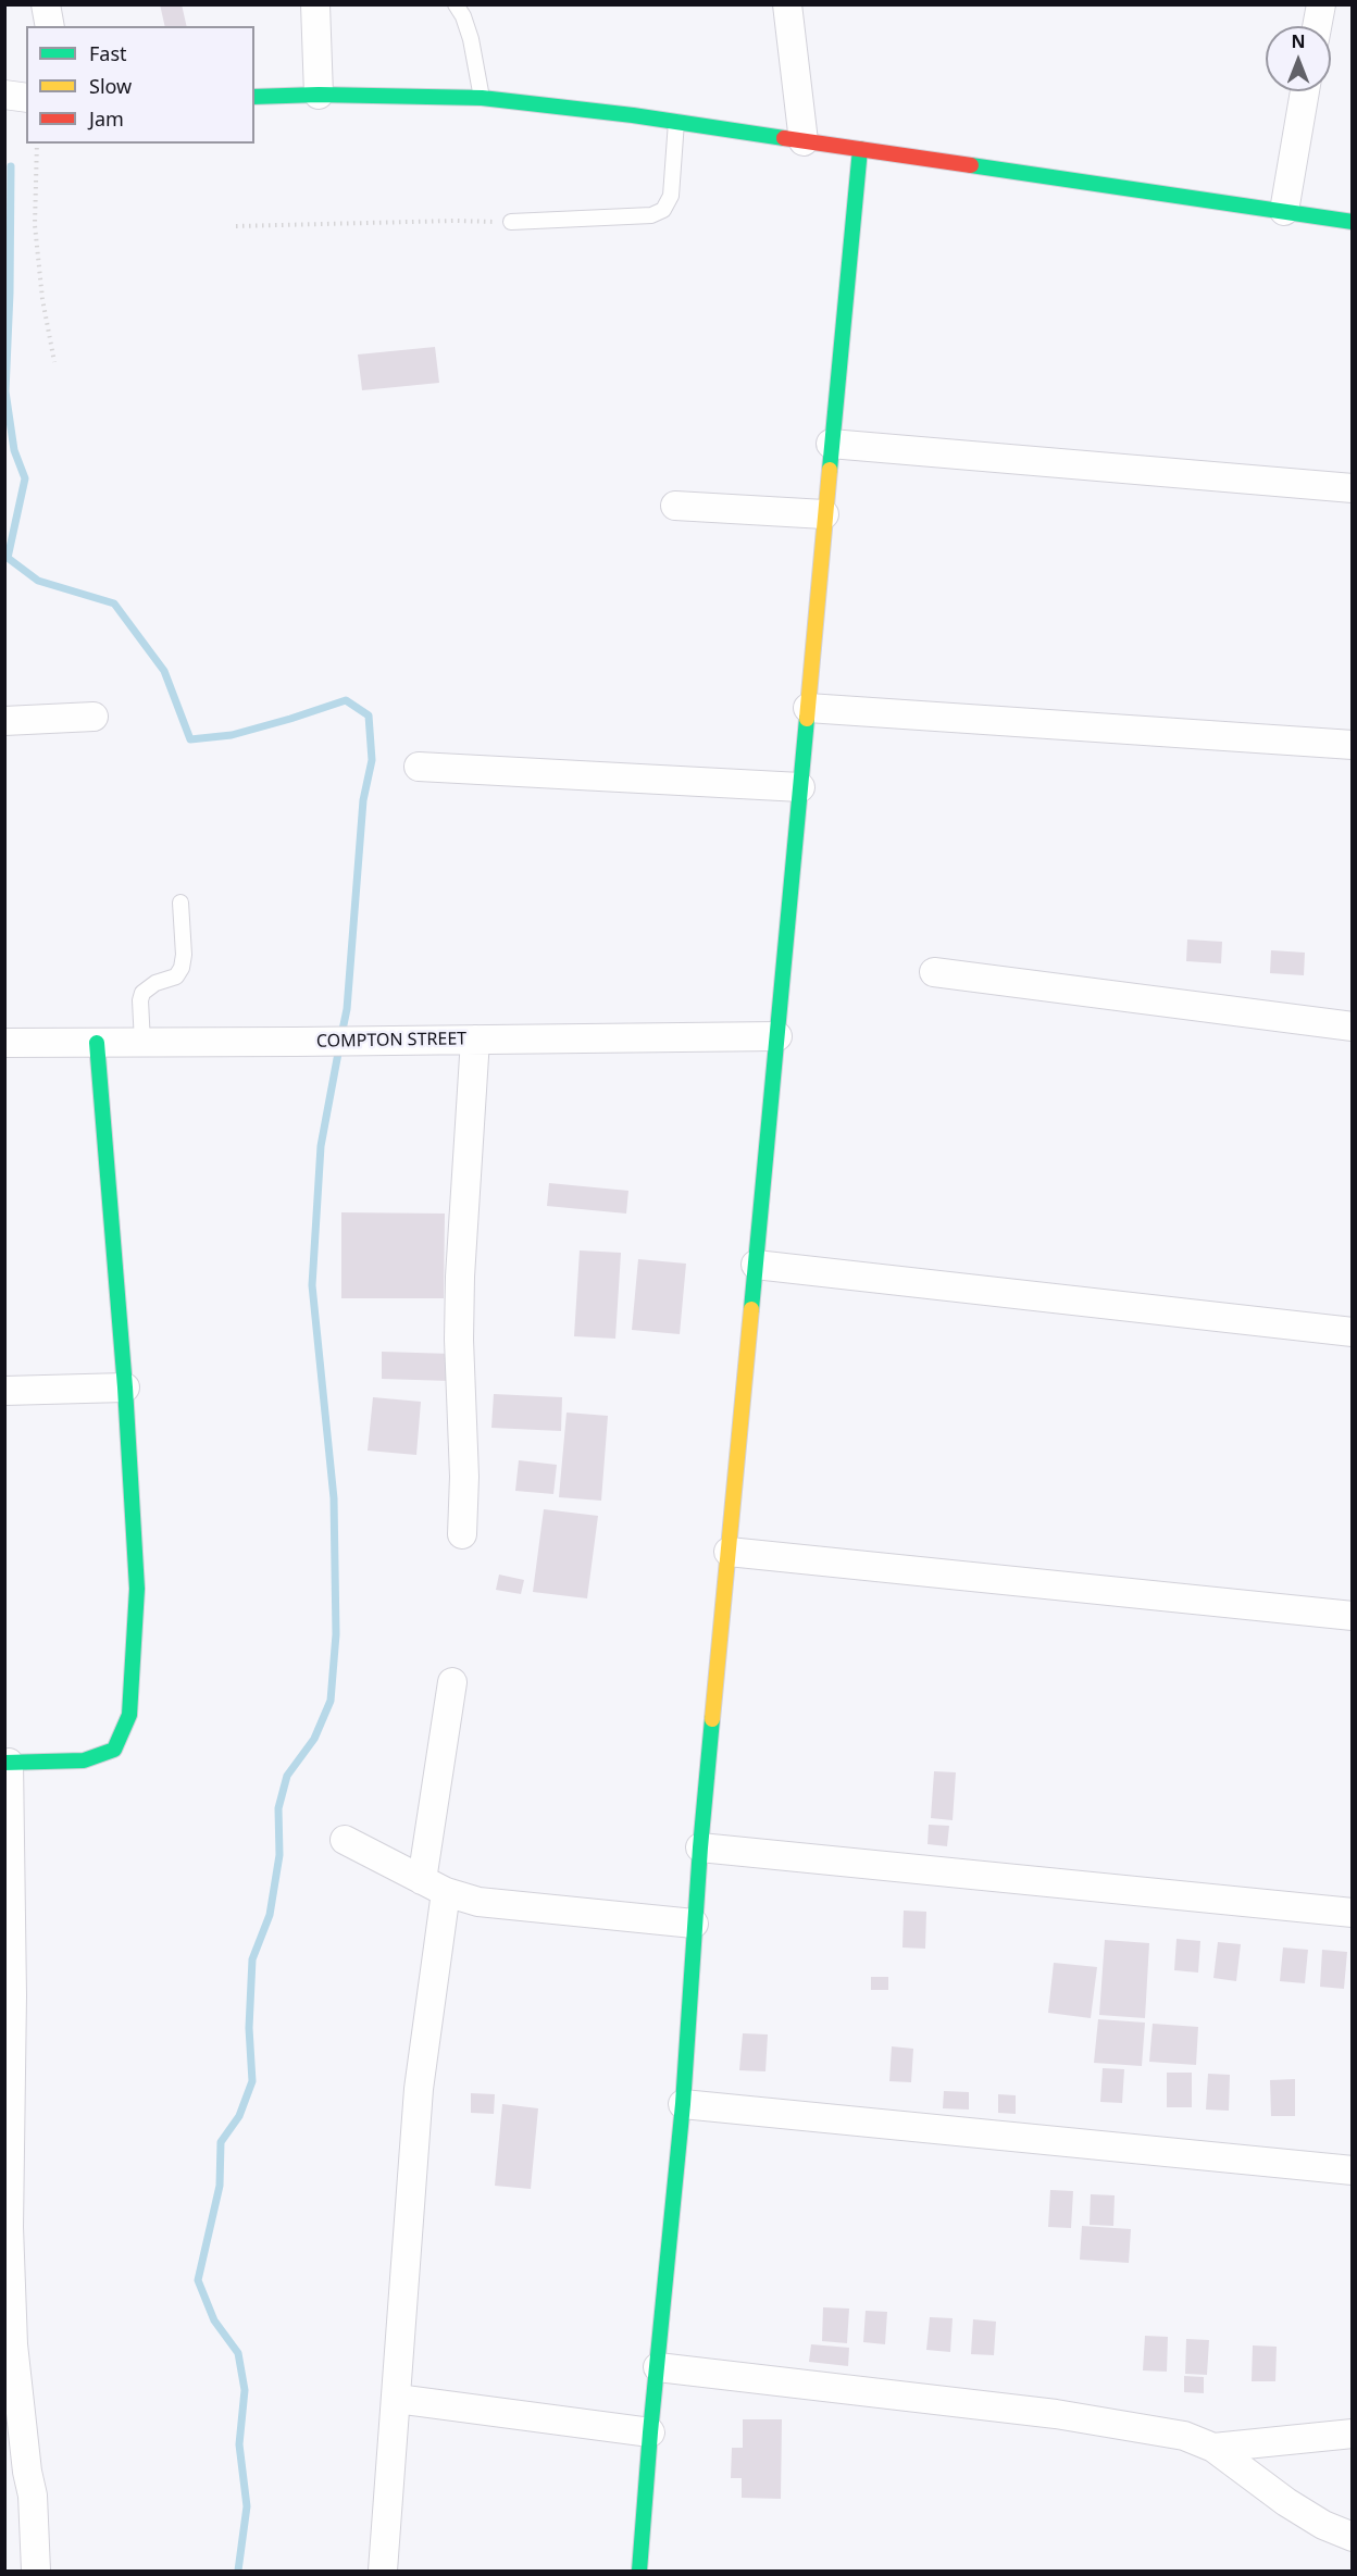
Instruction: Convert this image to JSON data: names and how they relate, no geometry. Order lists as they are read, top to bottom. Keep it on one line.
{"streets":{"street":["COMPTON STREET"]},"legend":["Fast","Slow","Jam"],"north":"top"}
